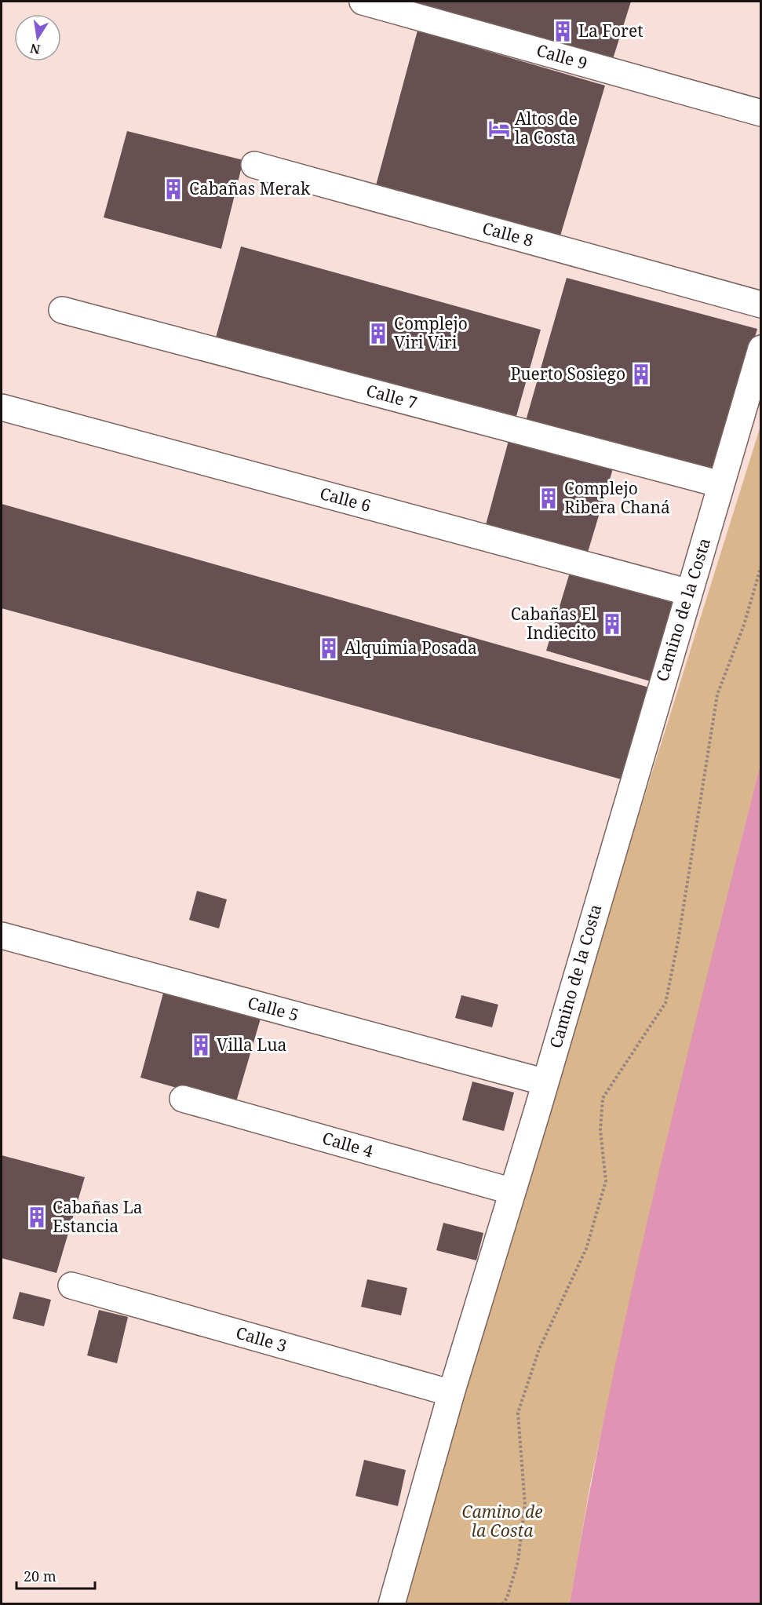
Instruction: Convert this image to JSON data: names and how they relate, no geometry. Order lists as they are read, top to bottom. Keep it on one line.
{"streets":{"street":["Calle 9","Calle 8","Calle 7","Calle 6","Camino de la Costa","Calle 5","Calle 4","Calle 3"]},"crossings":[["Calle 7","Camino de la Costa"],["Calle 6","Camino de la Costa"],["Camino de la Costa","Calle 5"],["Camino de la Costa","Calle 4"],["Camino de la Costa","Calle 3"]],"parks":["Camino de la Costa"],"places":{"building":["La Foret","Cabañas Merak","Complejo Viri Viri","Puerto Sosiego","Complejo Ribera Chaná","Cabañas El Indiecito","Alquimia Posada","Villa Lua","Cabañas La Estancia"],"hotel":["Altos de la Costa"]},"scale_bar":"20 m","north":"bottom"}
